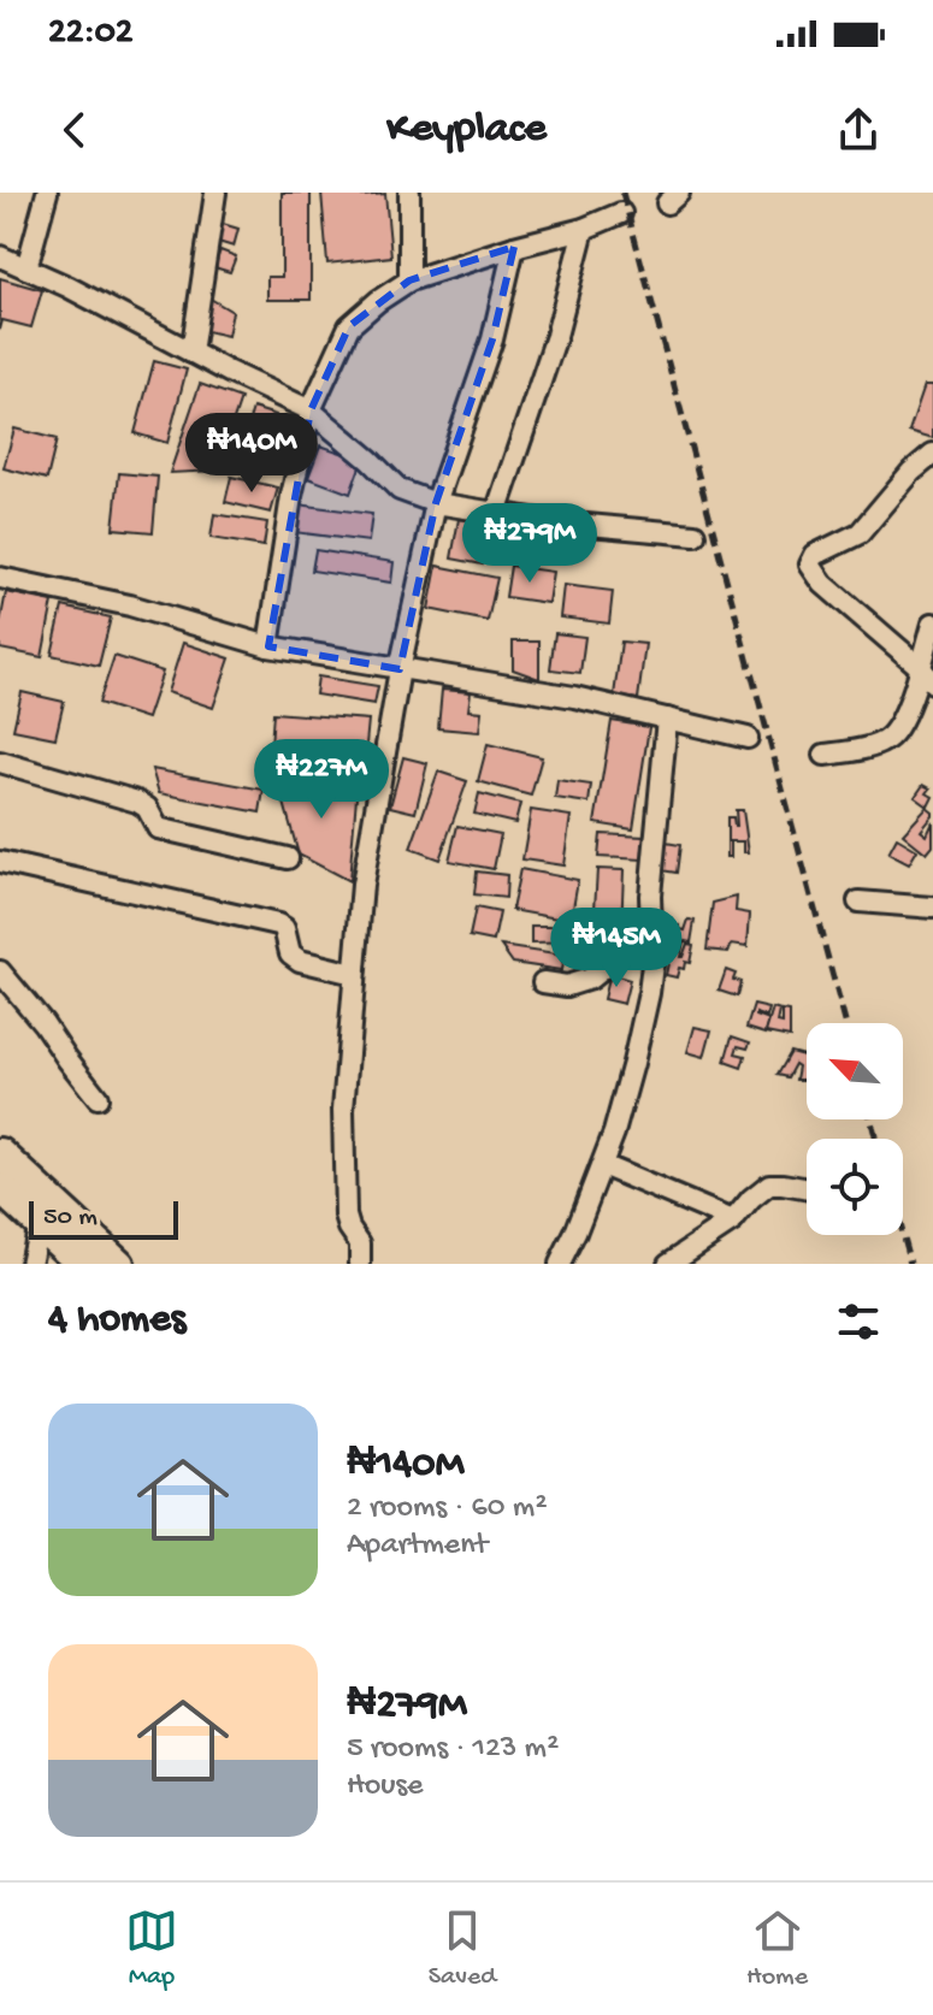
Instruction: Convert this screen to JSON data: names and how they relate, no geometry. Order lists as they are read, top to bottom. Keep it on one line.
{"scale_bar":"50 m","north":"top left","page":{"status":"22:02","header":"Keyplace","price":["₦140M","₦279M","₦227M","₦145M"],"scale":"50 m","heading":"4 homes","list":[{"name":"₦140M","note":"2 rooms · 60 m² · Apartment"},{"name":"₦279M","note":"5 rooms · 123 m² · House"}],"tabs":["Map","Saved","Home"]}}
